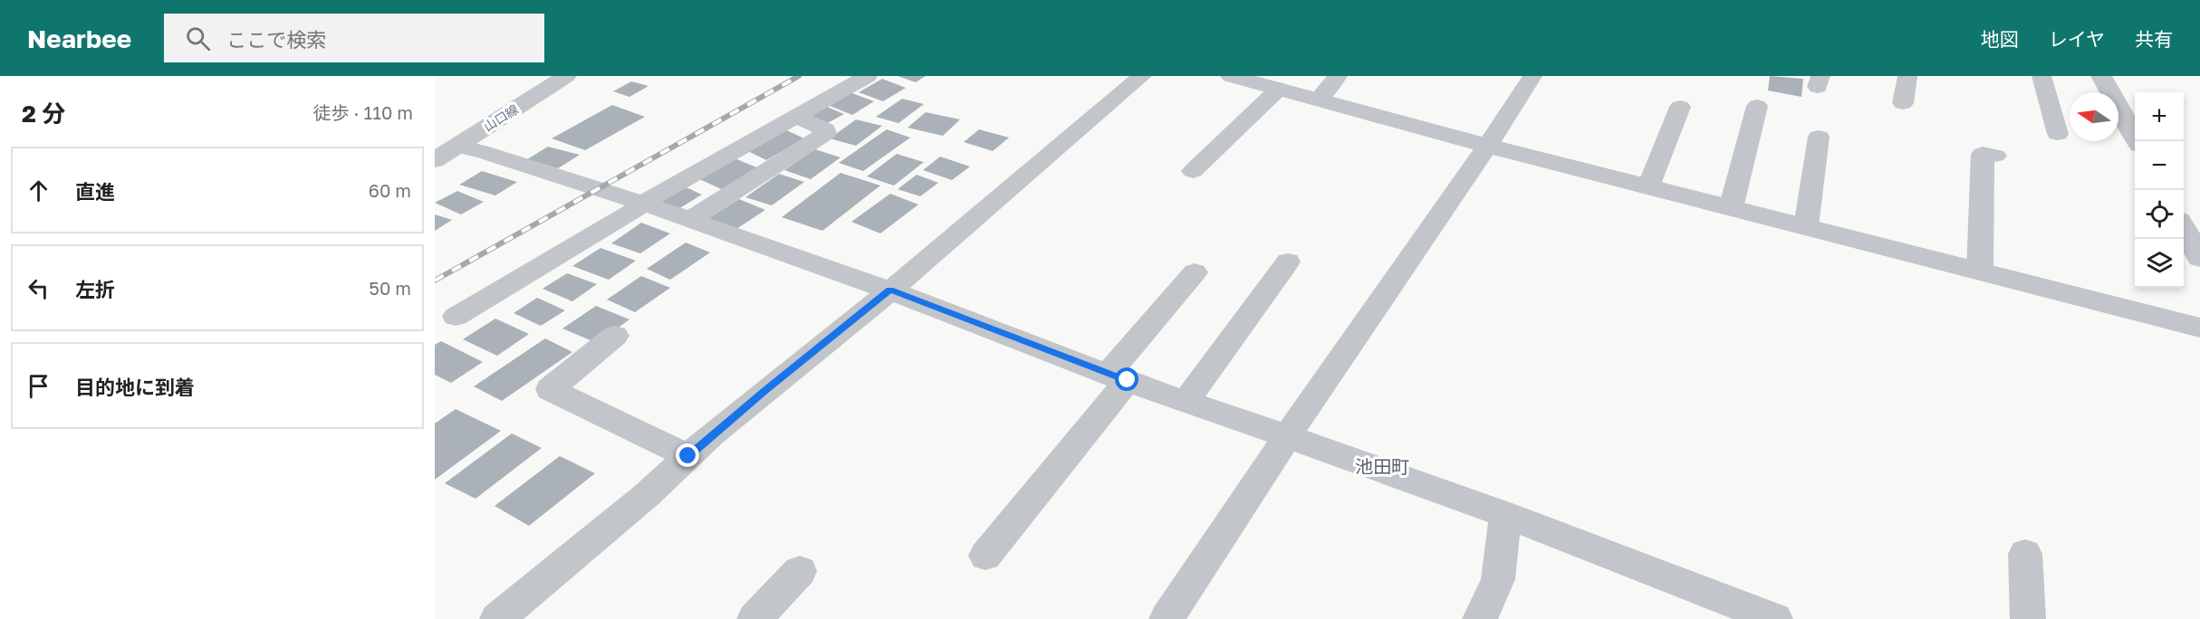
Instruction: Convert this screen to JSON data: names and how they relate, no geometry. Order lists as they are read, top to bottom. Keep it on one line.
{"streets":{"street":["山口線"]},"districts":["池田町"],"north":"left","page":{"header":"Nearbee","search":"ここで検索","nav":["地図","レイヤ","共有"],"heading":["2 分","徒歩 · 110 m"],"map_buttons":["+","−"],"list":[["直進","60 m"],["左折","50 m"],"目的地に到着"]}}
